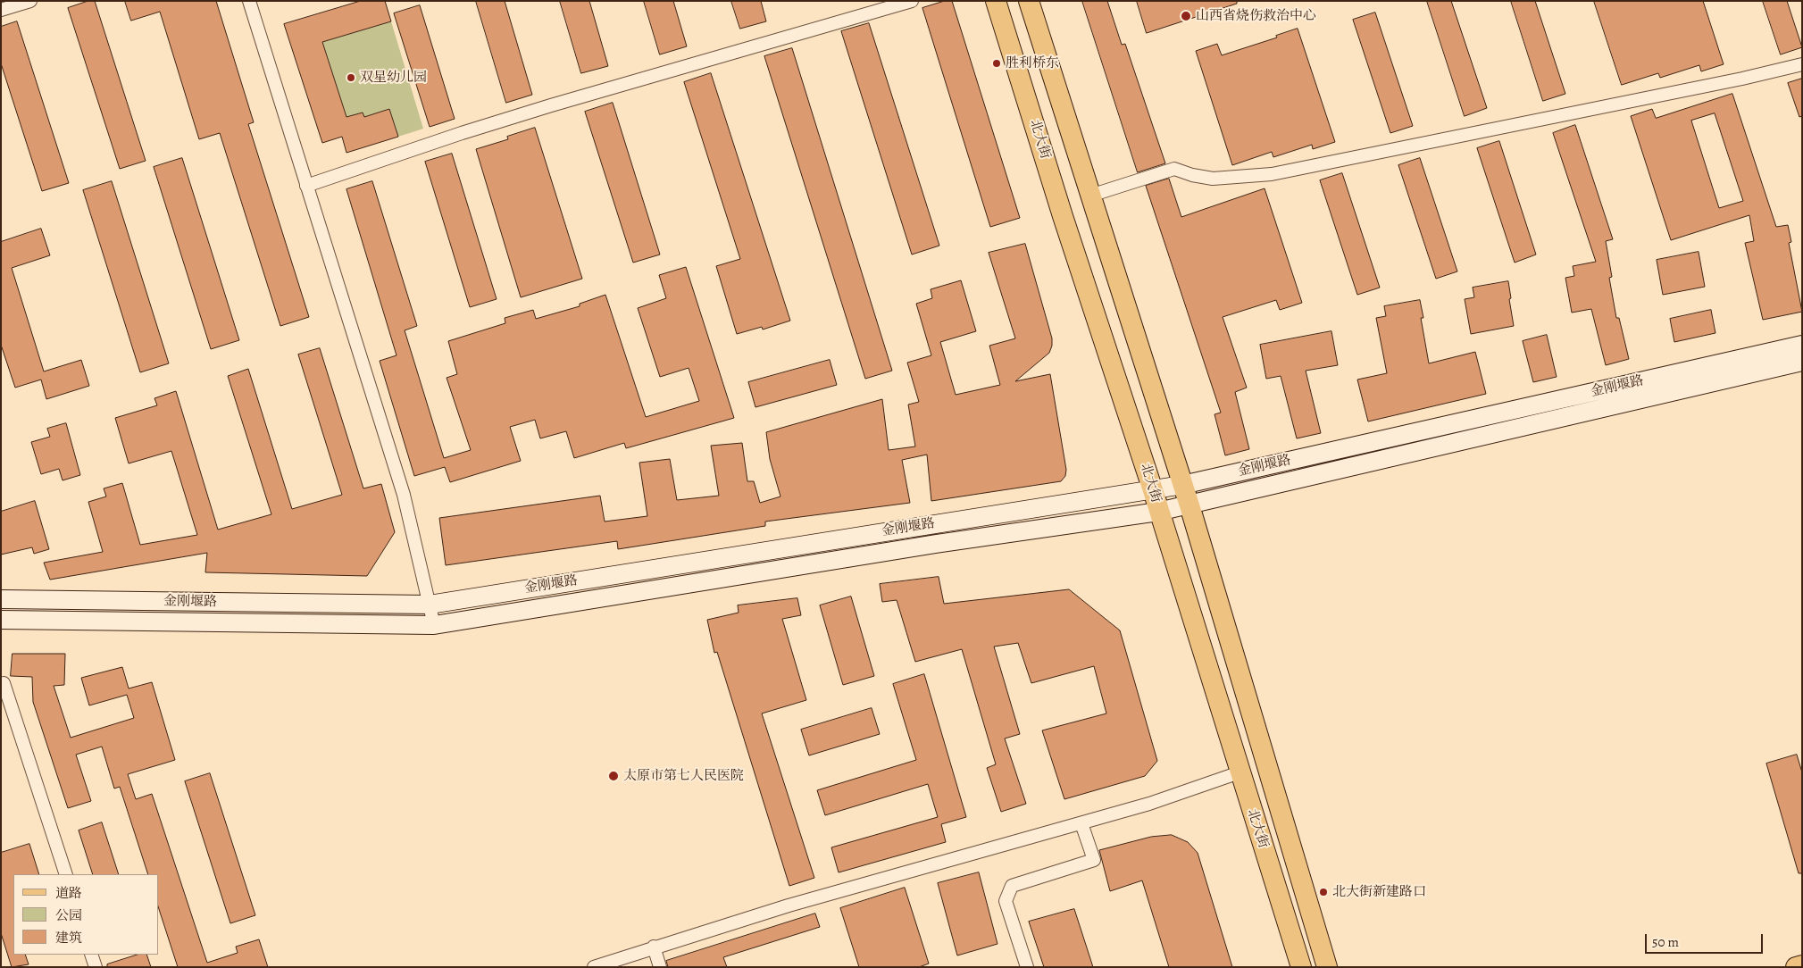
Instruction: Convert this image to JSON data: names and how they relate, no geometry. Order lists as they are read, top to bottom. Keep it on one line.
{"streets":{"main road":["北大街","金刚堰路"]},"crossings":[["北大街","金刚堰路"]],"places":["山西省烧伤救治中心","胜利桥东","双星幼儿园","太原市第七人民医院","北大街新建路口"],"legend":["道路","公园","建筑"],"scale_bar":"50 m"}
